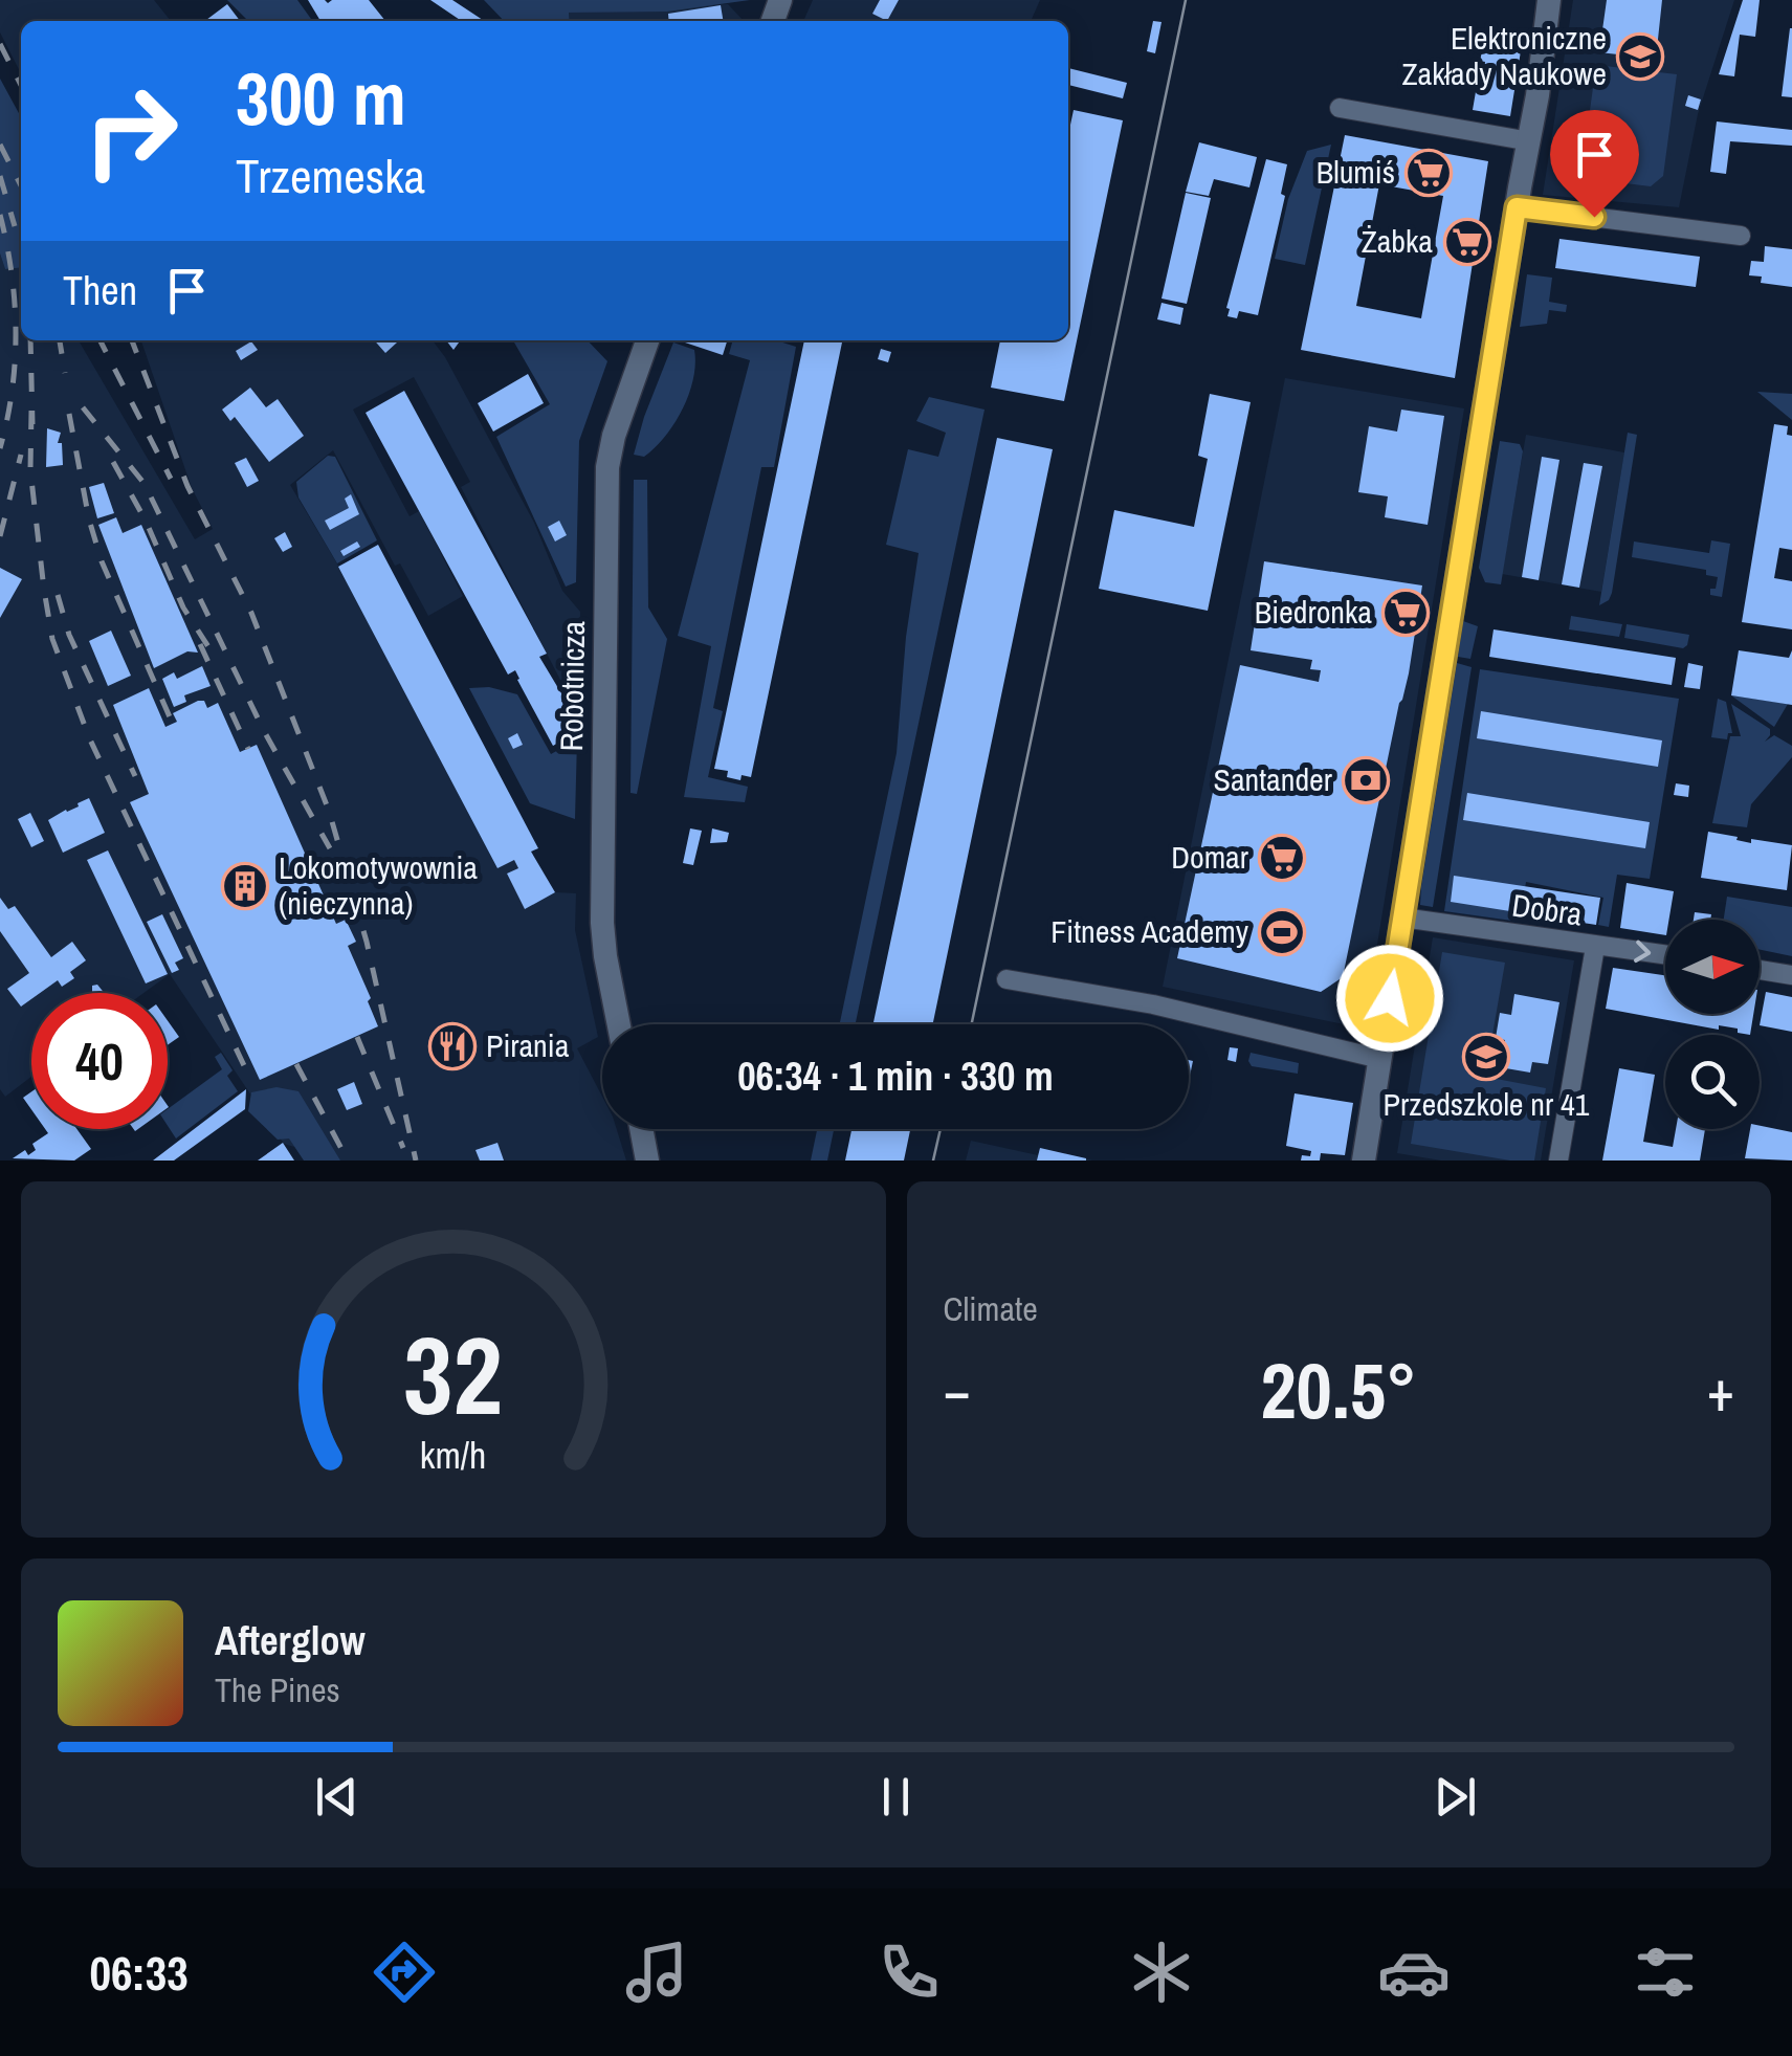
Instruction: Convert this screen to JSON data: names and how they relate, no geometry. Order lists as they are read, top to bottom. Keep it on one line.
{"streets":{"street":["Robotnicza","Dobra"]},"places":{"school or university":["Elektroniczne Zakłady Naukowe","Przedszkole nr 41"],"supermarket":["Blumiś","Żabka","Biedronka","Domar"],"bank":["Santander"],"building":["Lokomotywownia (nieczynna)"],"sports":["Fitness Academy"],"restaurant":["Pirania"]},"north":"right","page":{"turn":["300 m","Trzemeska"],"then":"Then","limit":"40","trip":"06:34 · 1 min · 330 m","tile":"Climate","heat":["−","20.5°","+"],"song":["Afterglow","The Pines"],"tabs":"06:33","gauge":["32","km/h"]}}
